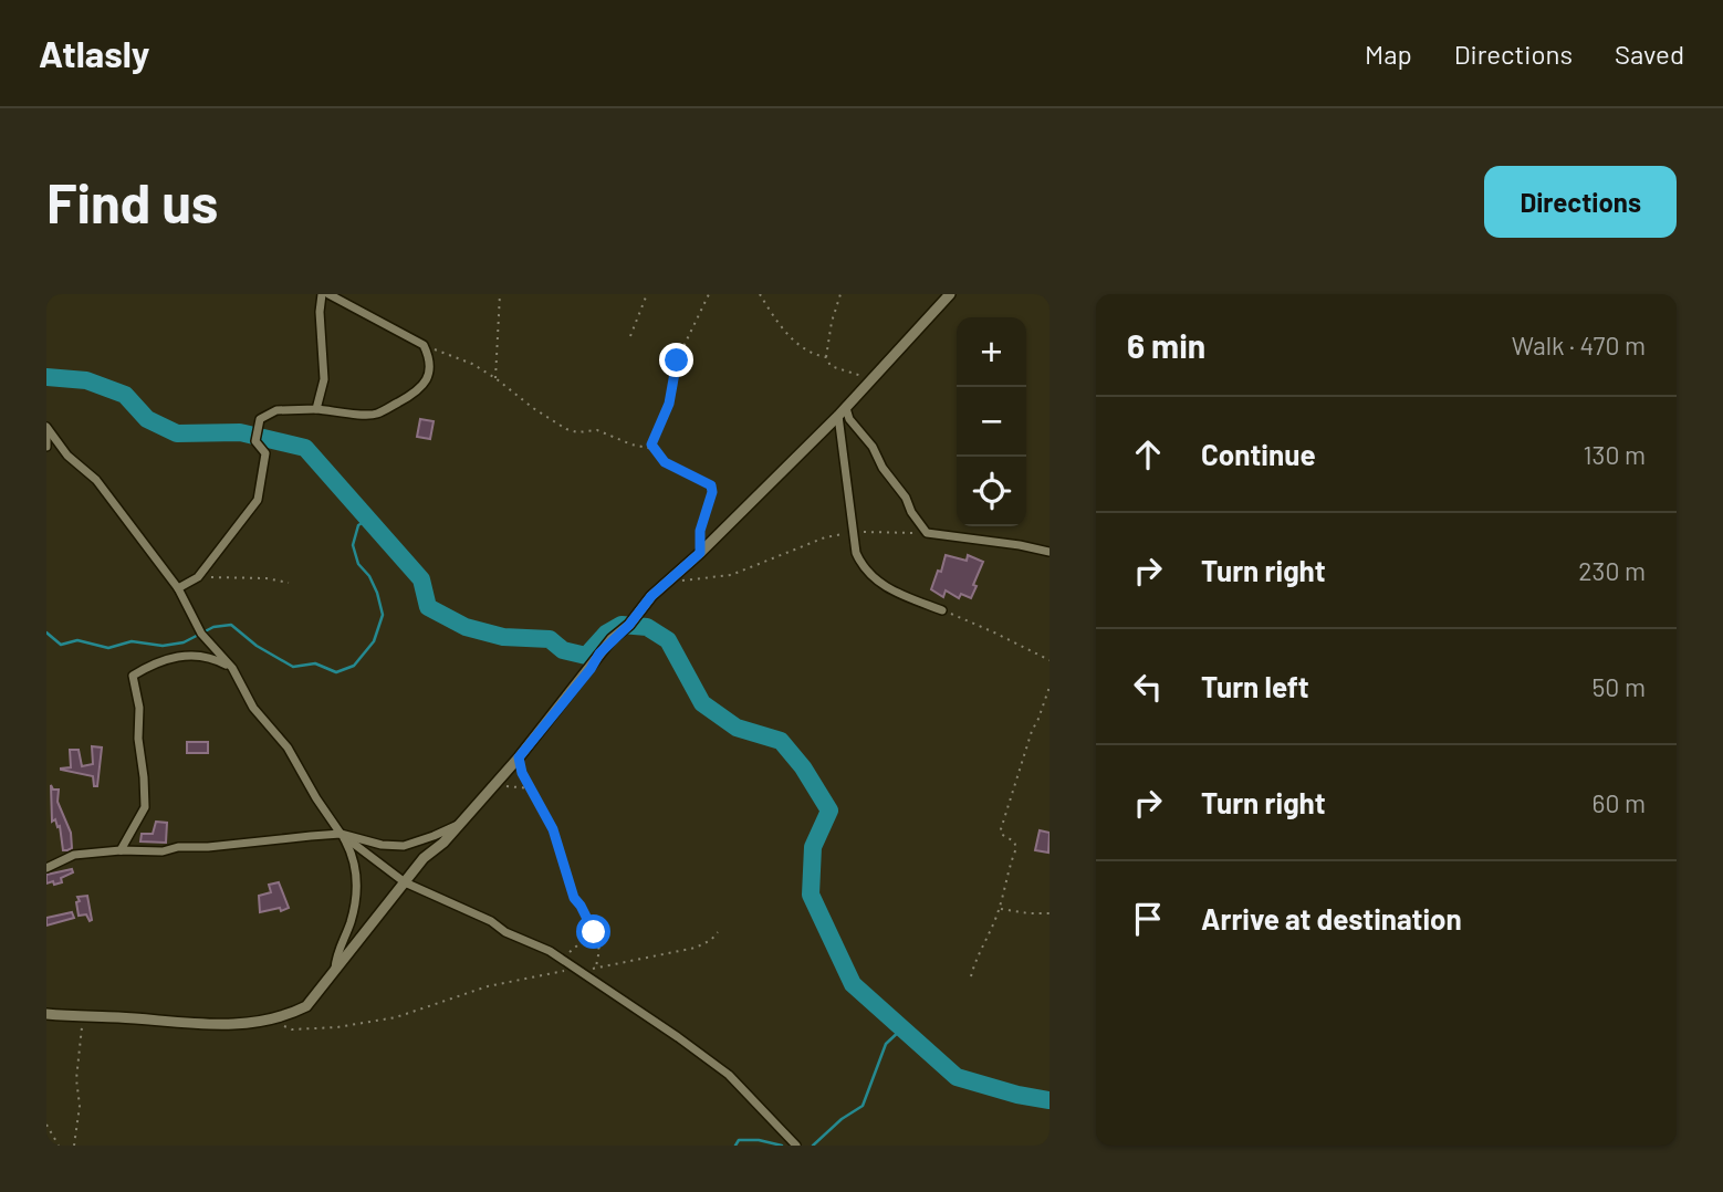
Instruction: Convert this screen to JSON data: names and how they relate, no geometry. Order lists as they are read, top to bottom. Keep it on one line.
{"page":{"header":"Atlasly","nav":["Map","Directions","Saved"],"buttons":"Directions","title":"Find us","heading":["6 min","Walk · 470 m"],"map_buttons":["+","−"],"list":[["Continue","130 m"],["Turn right","230 m"],["Turn left","50 m"],["Turn right","60 m"],"Arrive at destination"]}}
